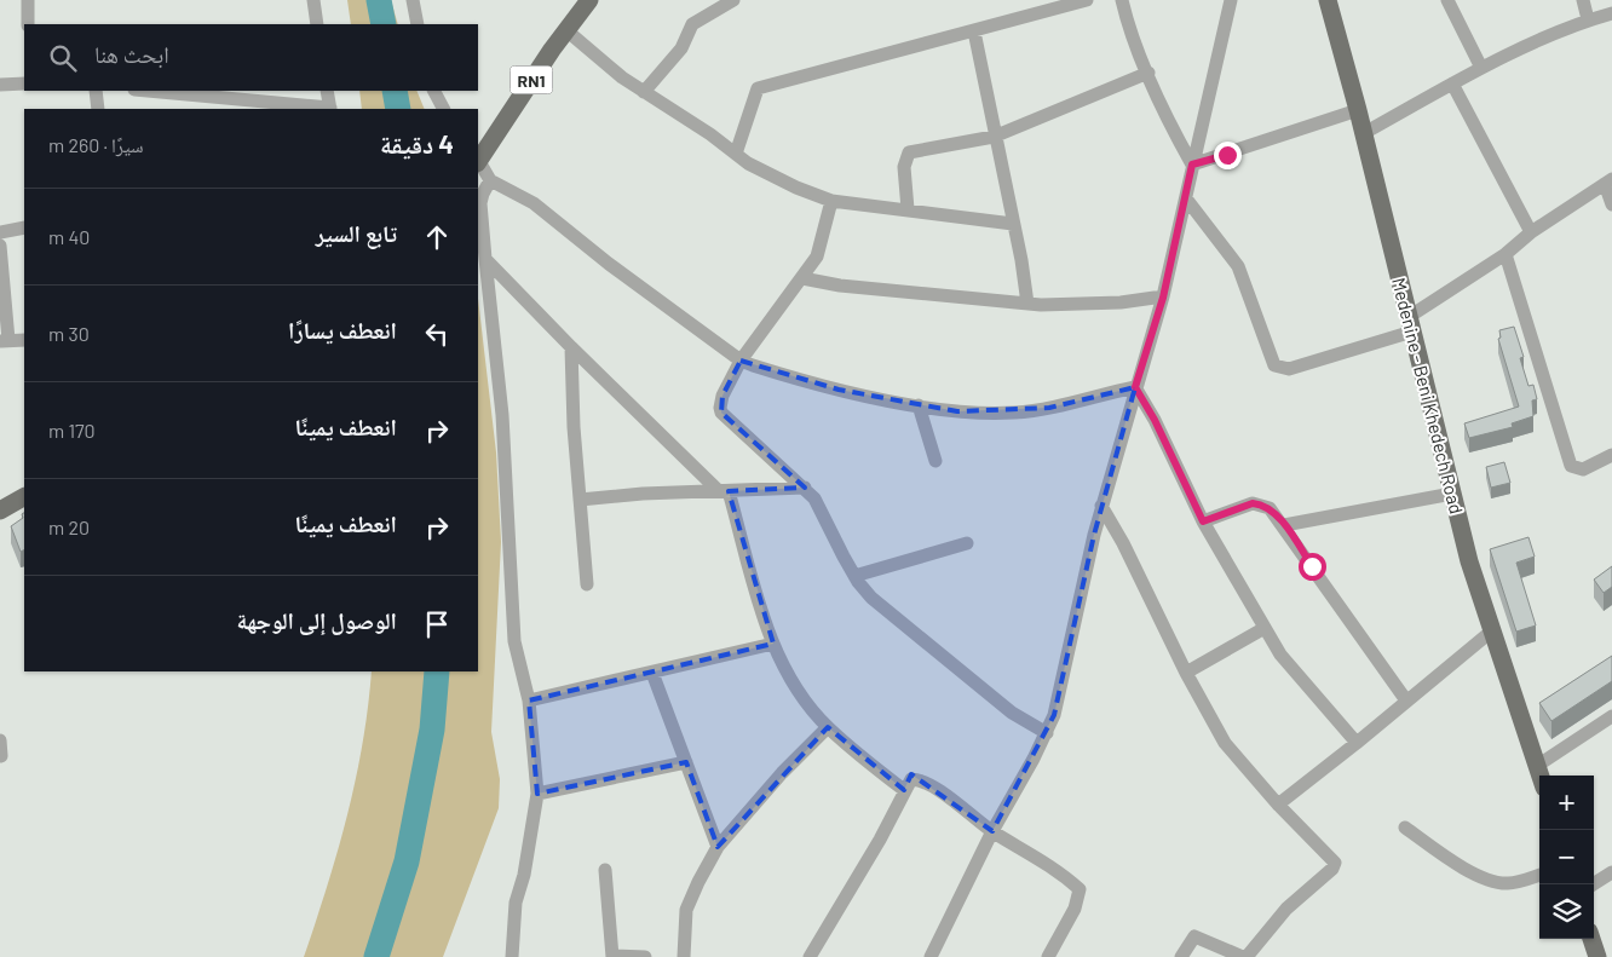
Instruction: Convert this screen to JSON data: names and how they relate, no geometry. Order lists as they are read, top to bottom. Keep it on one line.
{"streets":{"main road":["RN1","Medenine - Beni Khedech Road"]},"page":{"search":"ابحث هنا","heading":["4 دقيقة","سيرًا · 260 m"],"list":[["تابع السير","40 m"],["انعطف يسارًا","30 m"],["انعطف يمينًا","170 m"],["انعطف يمينًا","20 m"],"الوصول إلى الوجهة"],"map_buttons":["+","−"]}}
